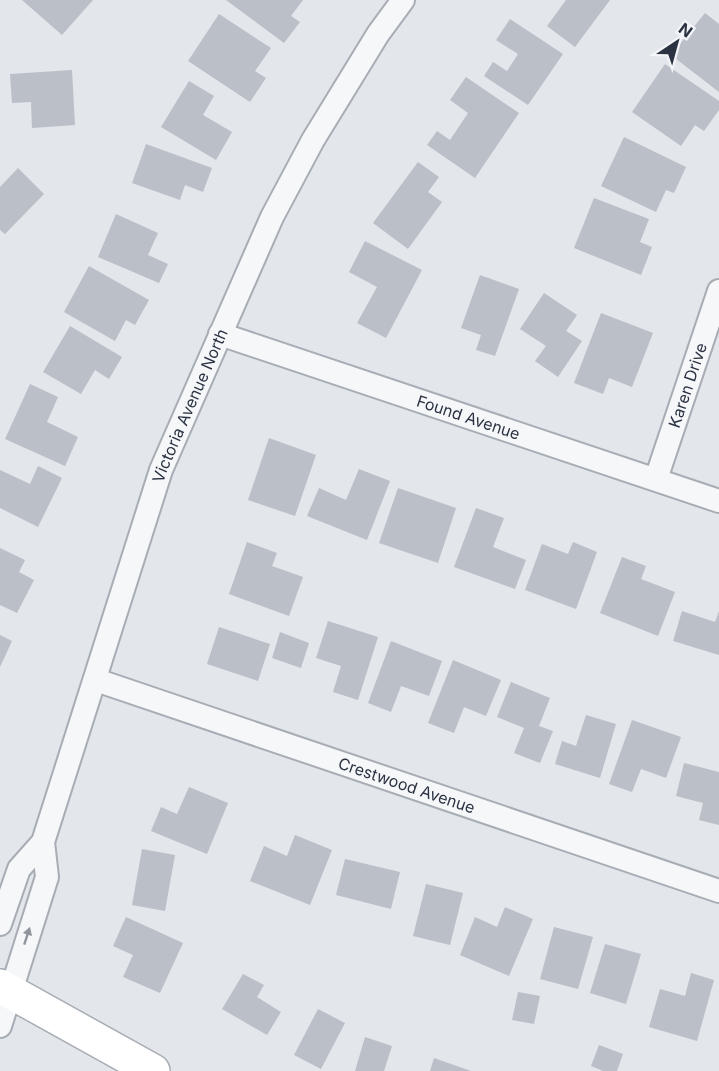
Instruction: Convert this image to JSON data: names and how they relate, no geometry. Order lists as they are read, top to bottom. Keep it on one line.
{"streets":{"street":["Karen Drive","Victoria Avenue North","Found Avenue","Crestwood Avenue"]},"crossings":[["Karen Drive","Found Avenue"],["Victoria Avenue North","Found Avenue"],["Victoria Avenue North","Crestwood Avenue"]],"north":"top right"}
